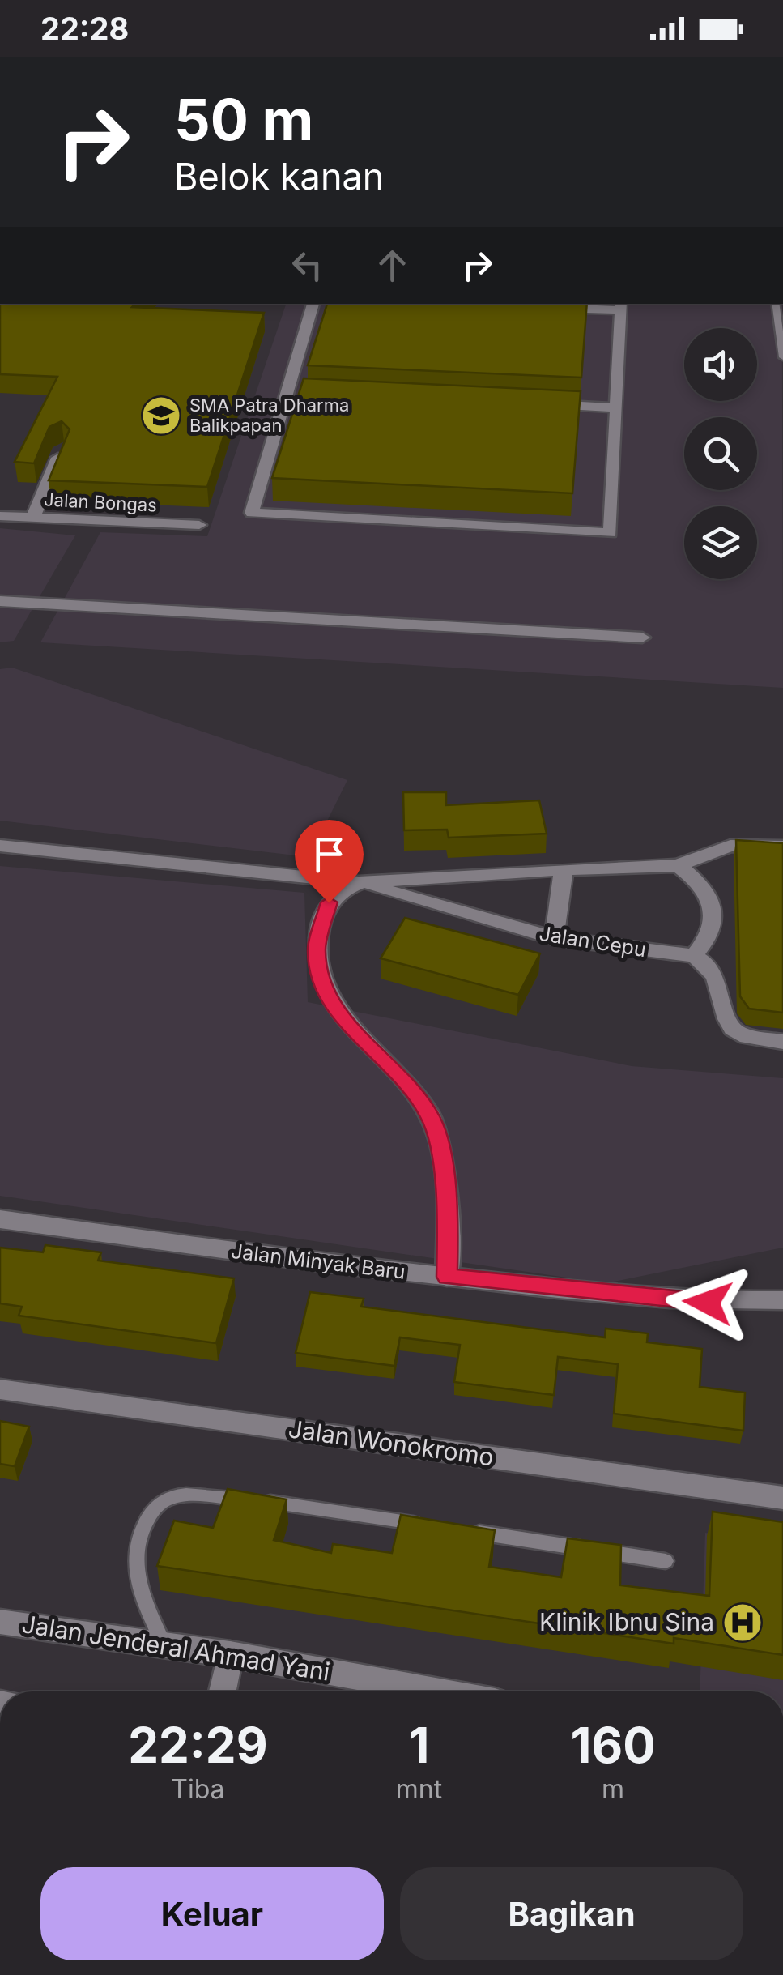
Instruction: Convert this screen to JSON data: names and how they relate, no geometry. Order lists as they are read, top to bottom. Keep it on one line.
{"streets":{"street":["Jalan Bongas","Jalan Cepu","Jalan Minyak Baru","Jalan Wonokromo","Jalan Jenderal Ahmad Yani"]},"places":{"school or university":["SMA Patra Dharma Balikpapan"],"hospital":["Klinik Ibnu Sina"]},"page":{"status":"22:28","turn":["50 m","Belok kanan"],"eta":["22:29","Tiba","1","mnt","160","m"],"buttons":["Keluar","Bagikan"]}}
